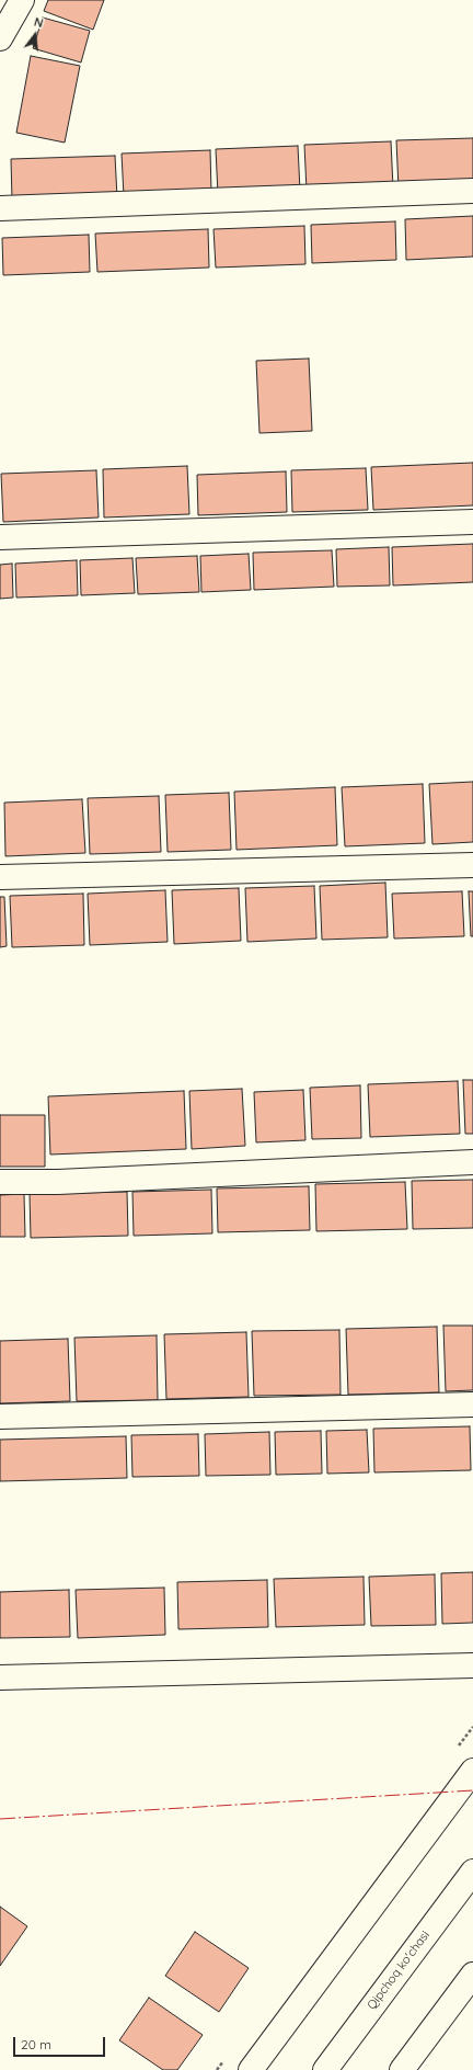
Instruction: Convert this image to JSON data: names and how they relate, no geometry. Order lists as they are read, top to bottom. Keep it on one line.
{"streets":{"street":["Qipchoq ko'chasi"]},"scale_bar":"20 m","north":"top"}
